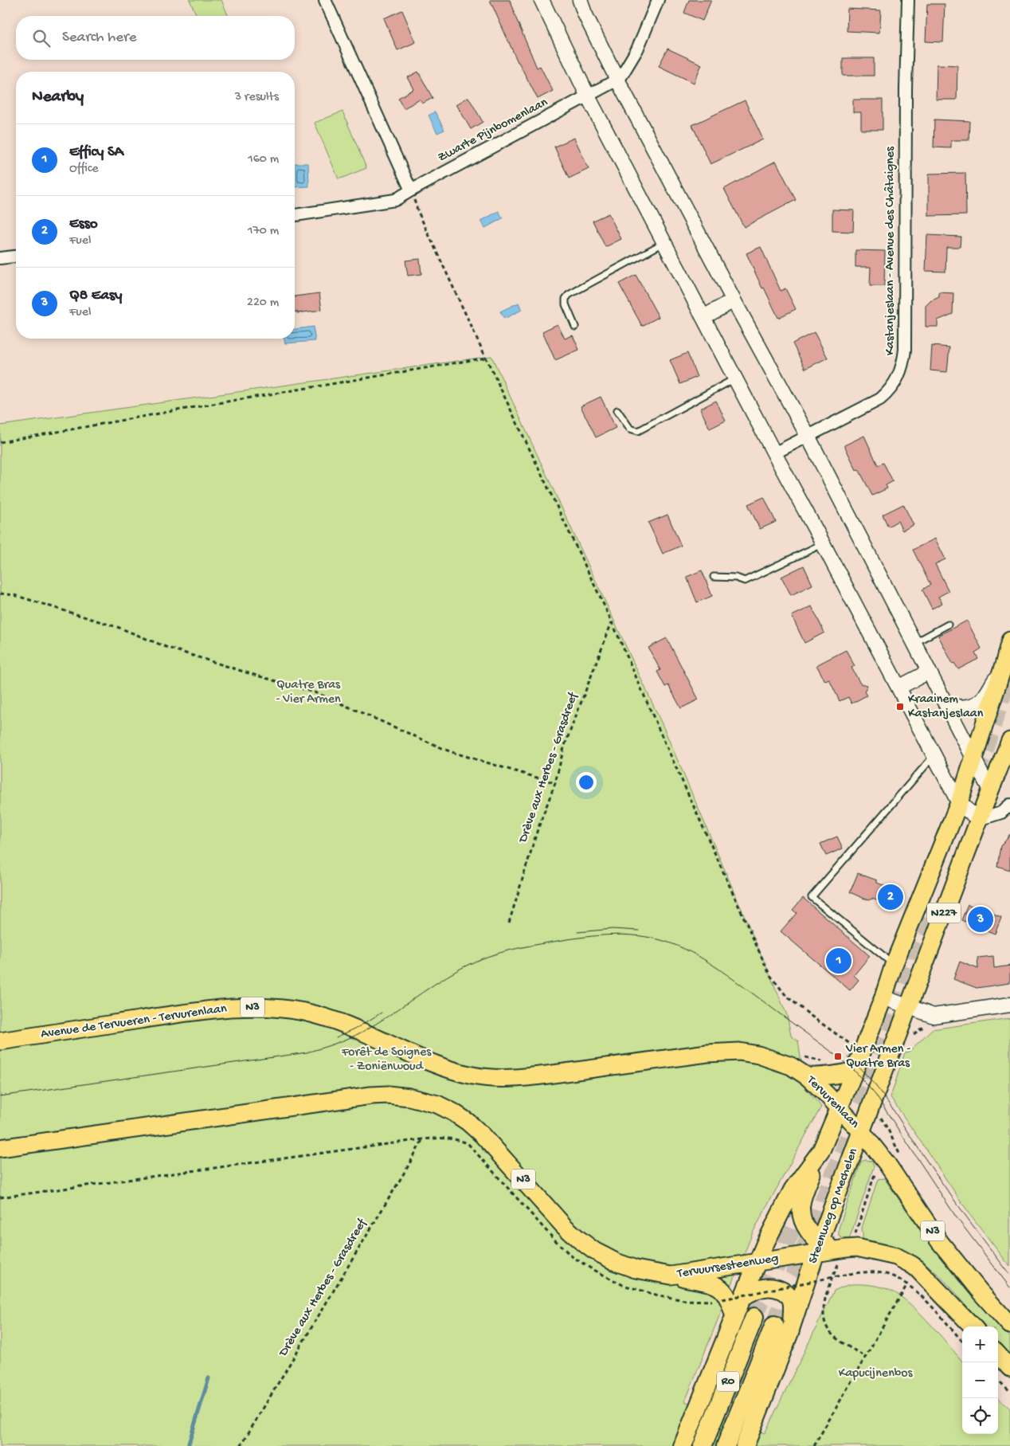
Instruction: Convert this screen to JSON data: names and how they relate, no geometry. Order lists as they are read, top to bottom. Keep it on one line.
{"streets":{"highway":["R0"],"main road":["N227","N3","Avenue de Tervueren - Tervurenlaan","Tervurenlaan","Steenweg op Mechelen","Tervuursesteenweg"],"street":["Zwarte Pijnbomenlaan","Kastanjeslaan - Avenue des Châtaignes"],"path":["Drève aux Herbes - Grasdreef"]},"crossings":[["N227","Tervurenlaan"],["N227","Steenweg op Mechelen"],["N227","Tervuursesteenweg"],["Avenue de Tervueren - Tervurenlaan","Tervurenlaan"],["Tervurenlaan","Steenweg op Mechelen"],["Steenweg op Mechelen","Tervuursesteenweg"],["Steenweg op Mechelen","R0"]],"parks":["Quatre Bras - Vier Armen","Forêt de Soignes - Zoniënwoud","Kapucijnenbos"],"places":{"transit":["Kraainem Kastanjeslaan","Vier Armen - Quatre Bras"]},"page":{"search":"Search here","heading":["Nearby","3 results"],"list":[{"mark":"1","name":"Efficy SA","note":"Office","value":"160 m"},{"mark":"2","name":"Esso","note":"Fuel","value":"170 m"},{"mark":"3","name":"Q8 Easy","note":"Fuel","value":"220 m"}],"pins":["2","3","1"],"map_buttons":["+","−"]}}
